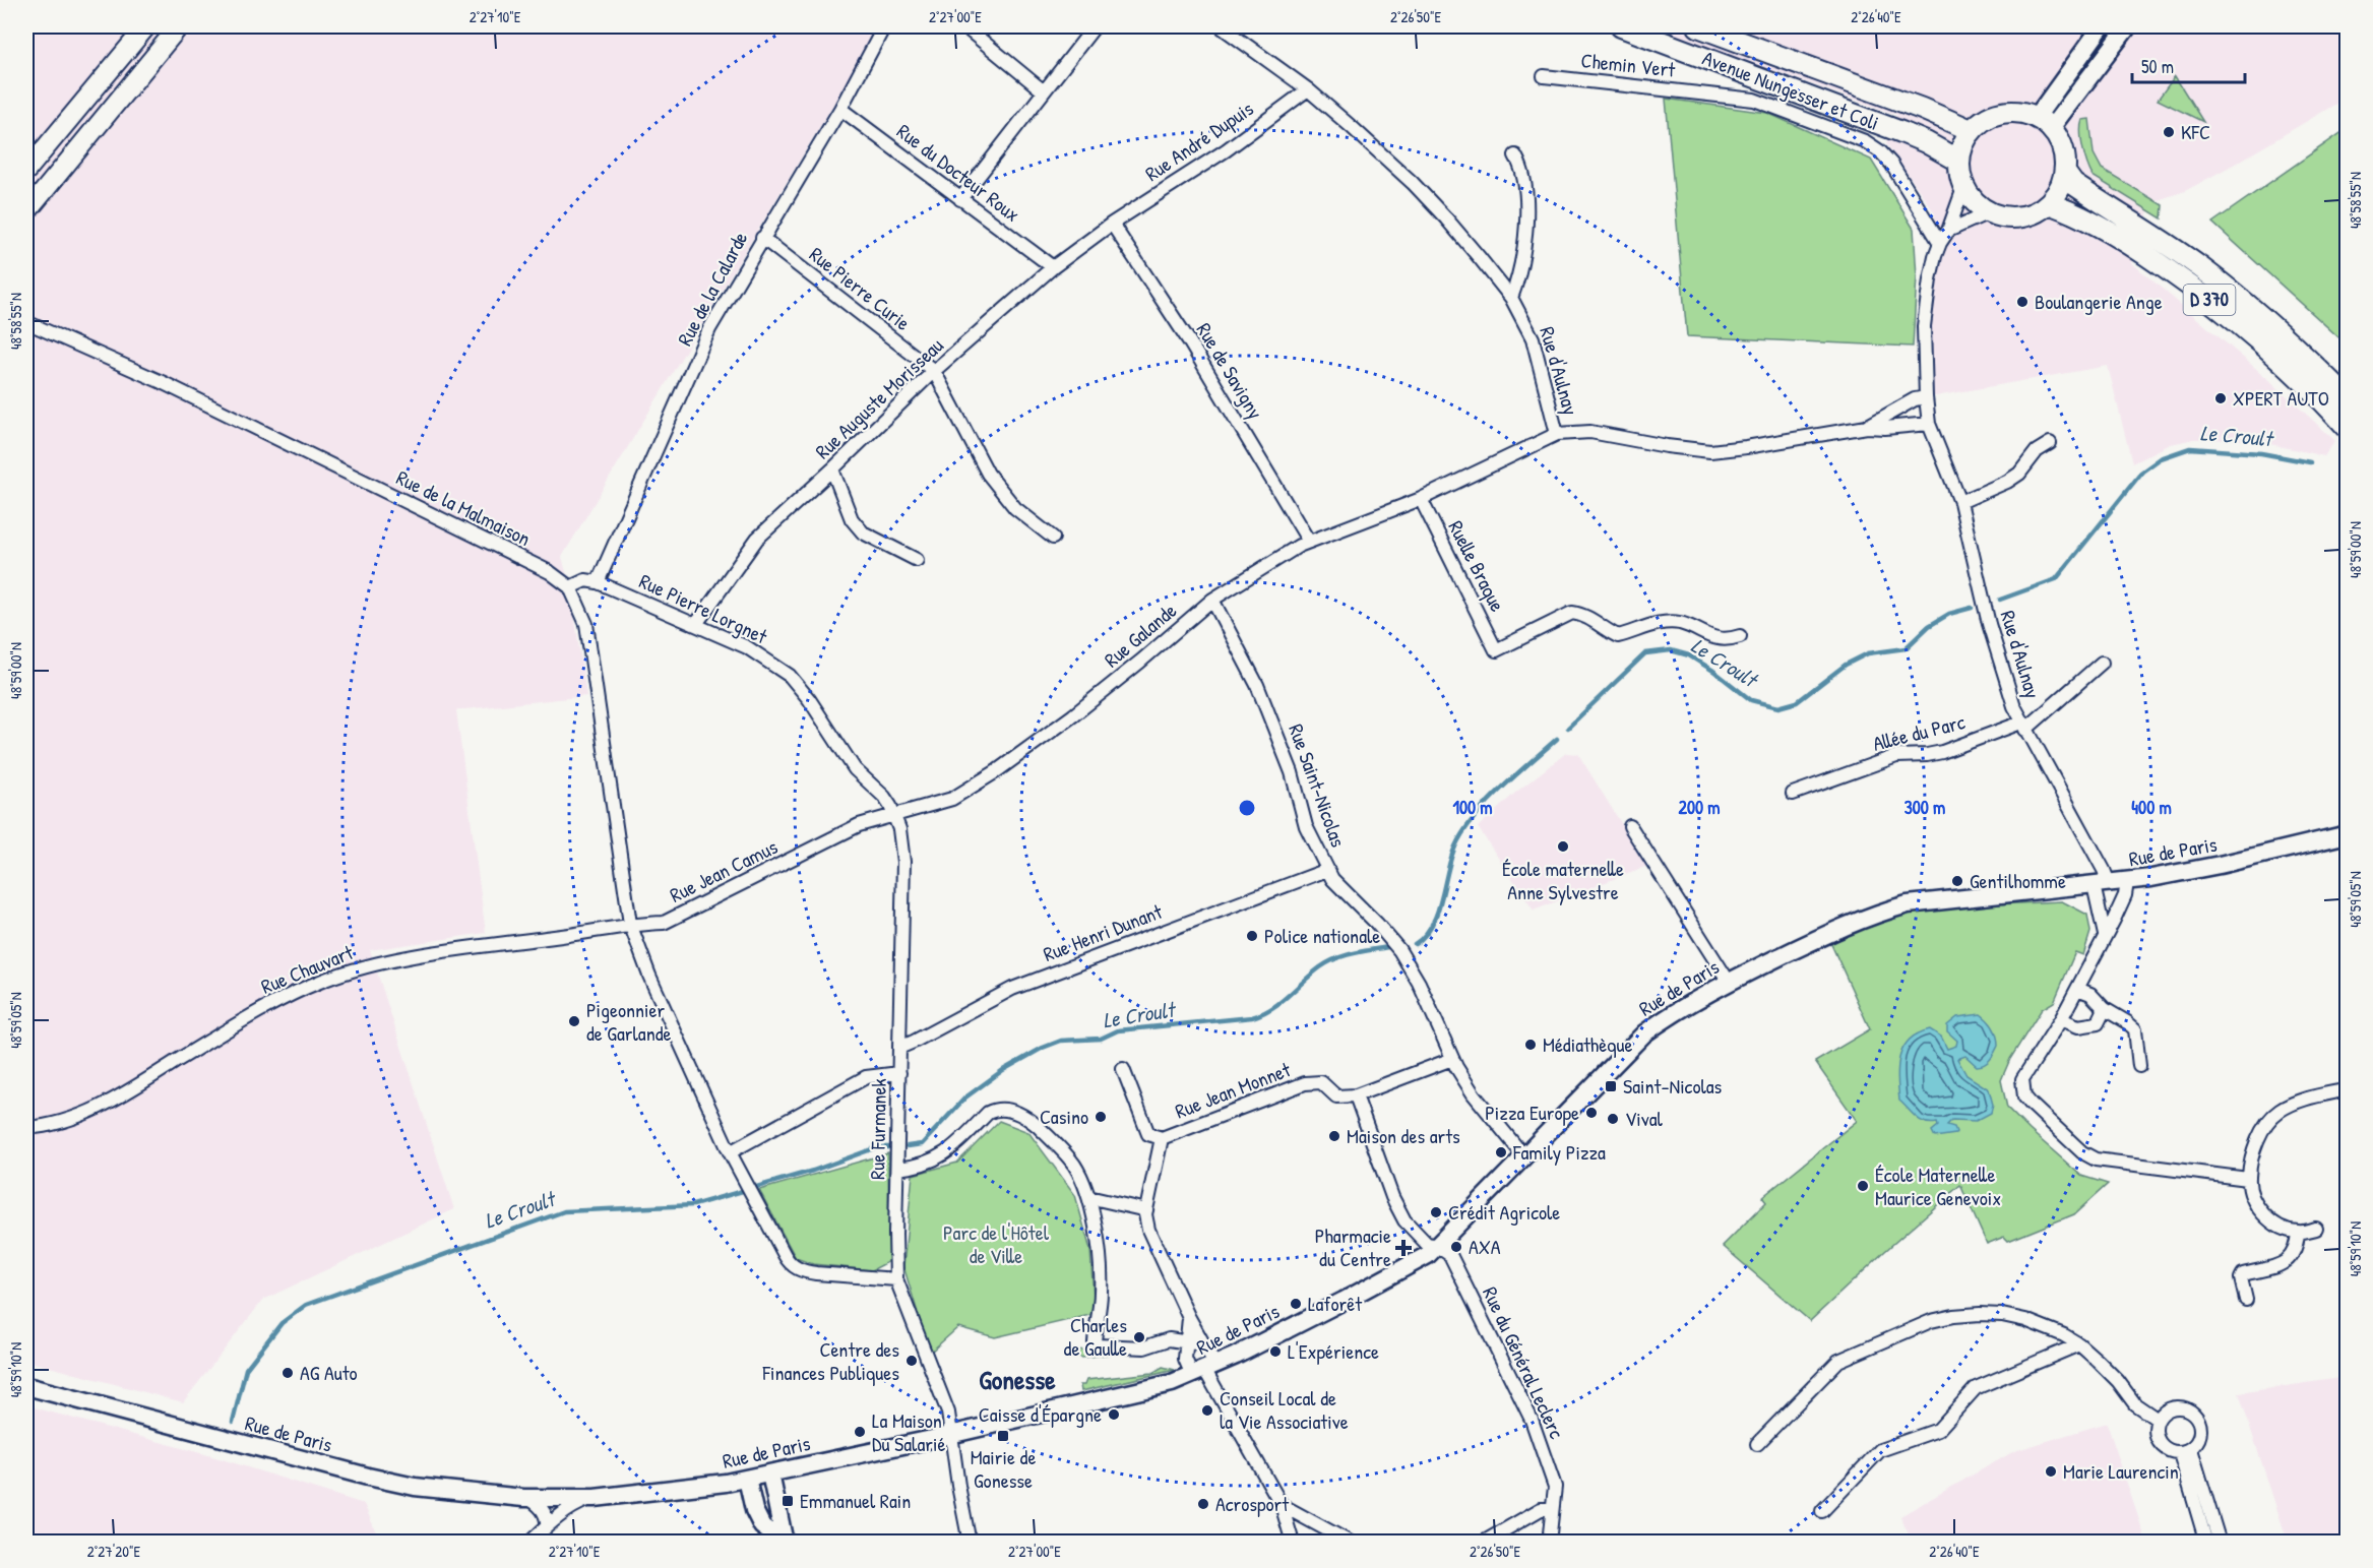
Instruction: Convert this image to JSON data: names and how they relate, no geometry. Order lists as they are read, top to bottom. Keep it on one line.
{"streets":{"main road":["Avenue Nungesser et Coli","D 370"],"street":["Chemin Vert","Rue André Dupuis","Rue du Docteur Roux","Rue de la Calarde","Rue Pierre Curie","Rue de Savigny","Rue d'Aulnay","Rue Auguste Morisseau","Rue de la Malmaison","Ruelle Braque","Rue Pierre Lorgnet","Rue Galande","Allée du Parc","Rue Saint-Nicolas","Rue de Paris","Rue Jean Camus","Rue Henri Dunant","Rue Chauvart","Rue Jean Monnet","Rue Furmanek","Rue du Général Leclerc"]},"crossings":[["Chemin Vert","Rue d'Aulnay"],["Avenue Nungesser et Coli","D 370"],["Avenue Nungesser et Coli","Rue d'Aulnay"],["Rue André Dupuis","Rue de Savigny"],["Rue André Dupuis","Rue d'Aulnay"],["Rue André Dupuis","Rue Auguste Morisseau"],["Rue du Docteur Roux","Rue de la Calarde"],["Rue du Docteur Roux","Rue Auguste Morisseau"],["Rue de la Calarde","Rue Pierre Curie"],["Rue de la Calarde","Rue Pierre Lorgnet"],["Rue Pierre Curie","Rue Auguste Morisseau"],["D 370","Rue d'Aulnay"],["Rue de Savigny","Rue Auguste Morisseau"],["Rue de Savigny","Rue Galande"],["Rue d'Aulnay","Rue Galande"],["Rue d'Aulnay","Allée du Parc"],["Rue d'Aulnay","Rue de Paris"],["Rue Auguste Morisseau","Rue Pierre Lorgnet"],["Ruelle Braque","Rue Galande"],["Rue Pierre Lorgnet","Rue Galande"],["Rue Pierre Lorgnet","Rue Furmanek"],["Rue Galande","Rue Saint-Nicolas"],["Rue Galande","Rue Jean Camus"],["Rue Galande","Rue Furmanek"],["Rue Saint-Nicolas","Rue de Paris"],["Rue Saint-Nicolas","Rue Henri Dunant"],["Rue de Paris","Rue Furmanek"],["Rue de Paris","Rue du Général Leclerc"],["Rue Jean Camus","Rue Chauvart"],["Rue Henri Dunant","Rue Furmanek"],["Rue Jean Monnet","Rue du Général Leclerc"]],"districts":["Gonesse"],"water":["Le Croult"],"parks":["Parc de l'Hôtel de Ville"],"places":{"other":["KFC","Boulangerie Ange","XPERT AUTO","École maternelle Anne Sylvestre","Gentilhomme","Police nationale","Pigeonnier de Garlande","Médiathèque","Pizza Europe","Casino","Vival","Maison des arts","Family Pizza","École Maternelle Maurice Genevoix","Crédit Agricole","AXA","Laforêt","Charles de Gaulle","L'Expérience","Centre des Finances Publiques","AG Auto","Conseil Local de la Vie Associative","Caisse d'Épargne","La Maison Du Salarié","Marie Laurencin","Acrosport"],"transit":["Saint-Nicolas","Mairie de Gonesse","Emmanuel Rain"],"health":["Pharmacie du Centre"]},"scale_bar":"50 m","coordinates":["2°27'10\"E","2°27'00\"E","2°26'50\"E","2°26'40\"E","48°58'55\"N","48°59'00\"N","48°59'05\"N","48°59'10\"N","2°27'20\"E"],"rings":["100 m","200 m","300 m","400 m"]}
